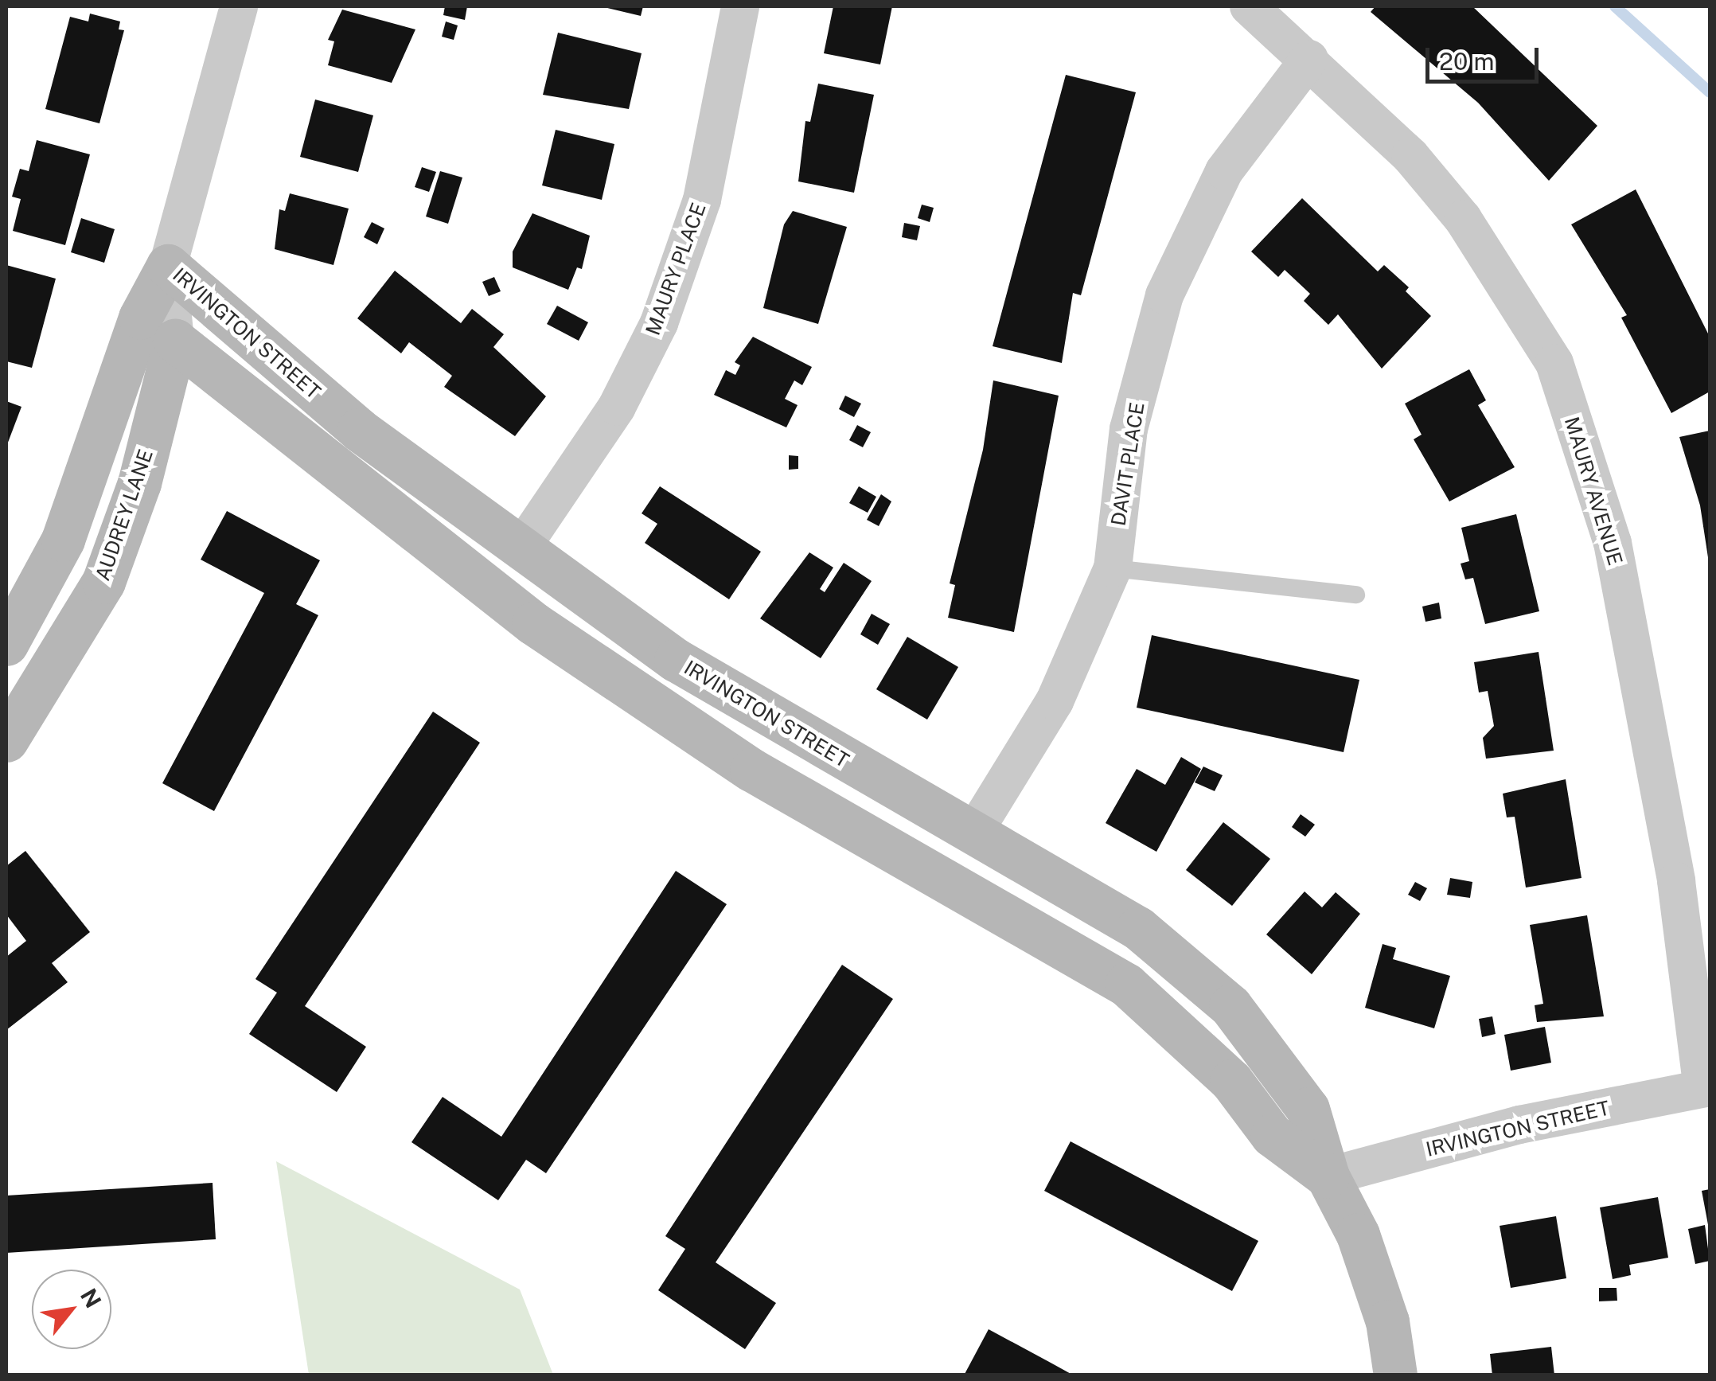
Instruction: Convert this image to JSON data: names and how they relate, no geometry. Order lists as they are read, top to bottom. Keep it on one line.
{"streets":{"street":["MAURY PLACE","IRVINGTON STREET","DAVIT PLACE","MAURY AVENUE","AUDREY LANE"]},"crossings":[["MAURY PLACE","IRVINGTON STREET"],["IRVINGTON STREET","DAVIT PLACE"],["IRVINGTON STREET","MAURY AVENUE"],["IRVINGTON STREET","AUDREY LANE"],["DAVIT PLACE","MAURY AVENUE"]],"scale_bar":"20 m","north":"top right"}
